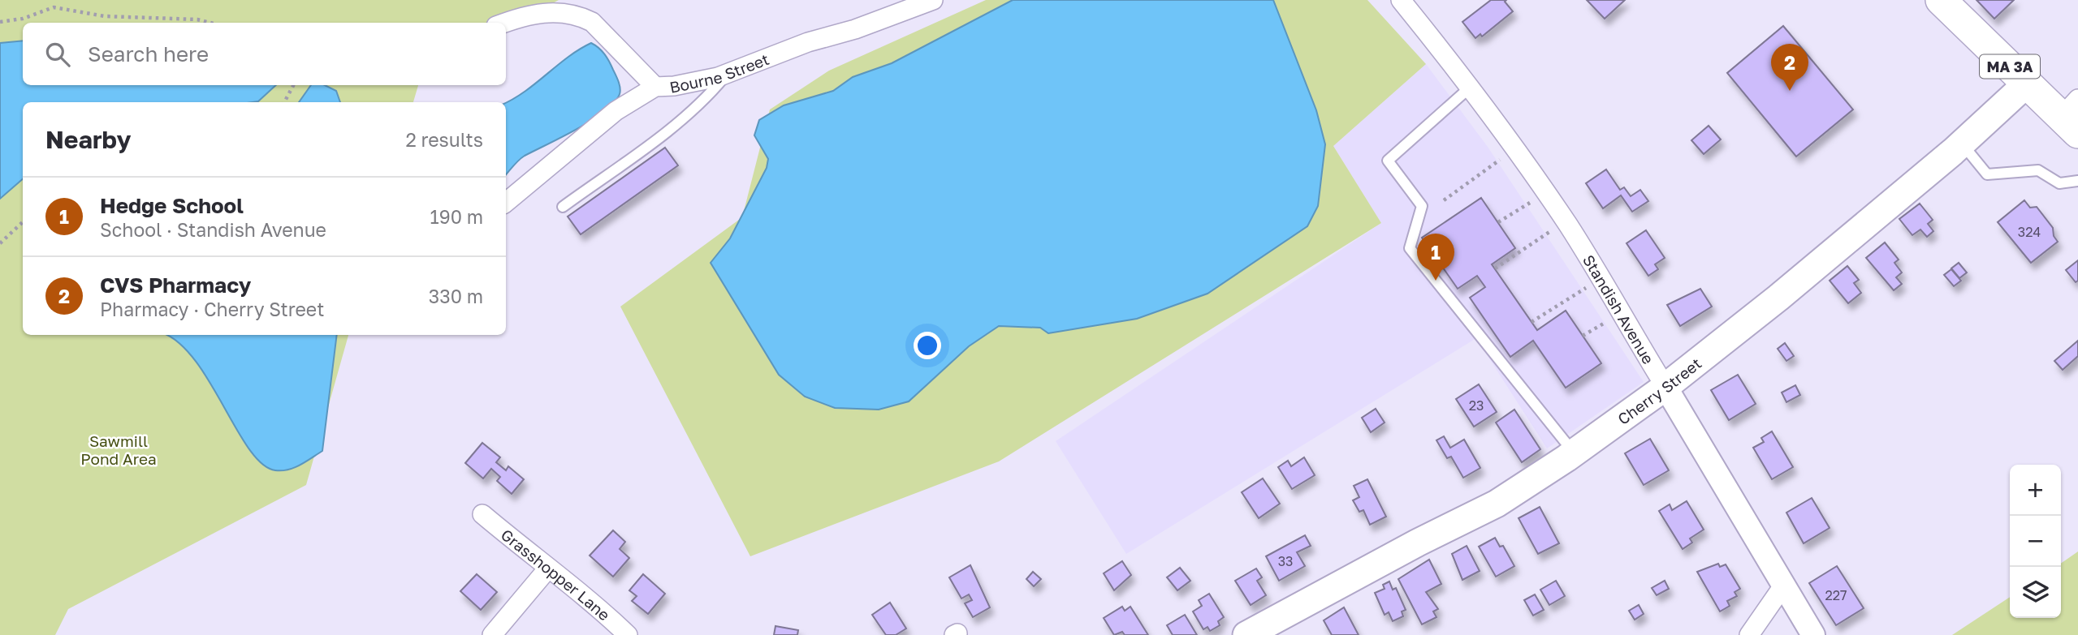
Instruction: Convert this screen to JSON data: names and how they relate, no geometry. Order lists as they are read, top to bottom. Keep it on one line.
{"streets":{"main road":["MA 3A","Cherry Street"],"street":["Bourne Street","Standish Avenue","Grasshopper Lane"]},"crossings":[["MA 3A","Cherry Street"],["Standish Avenue","Cherry Street"]],"parks":["Sawmill Pond Area"],"house_numbers":["324","23","33","227"],"page":{"search":"Search here","pins":["2","1"],"heading":["Nearby","2 results"],"list":[{"mark":"1","name":"Hedge School","note":"School · Standish Avenue","value":"190 m"},{"mark":"2","name":"CVS Pharmacy","note":"Pharmacy · Cherry Street","value":"330 m"}],"map_buttons":["+","−"]}}
